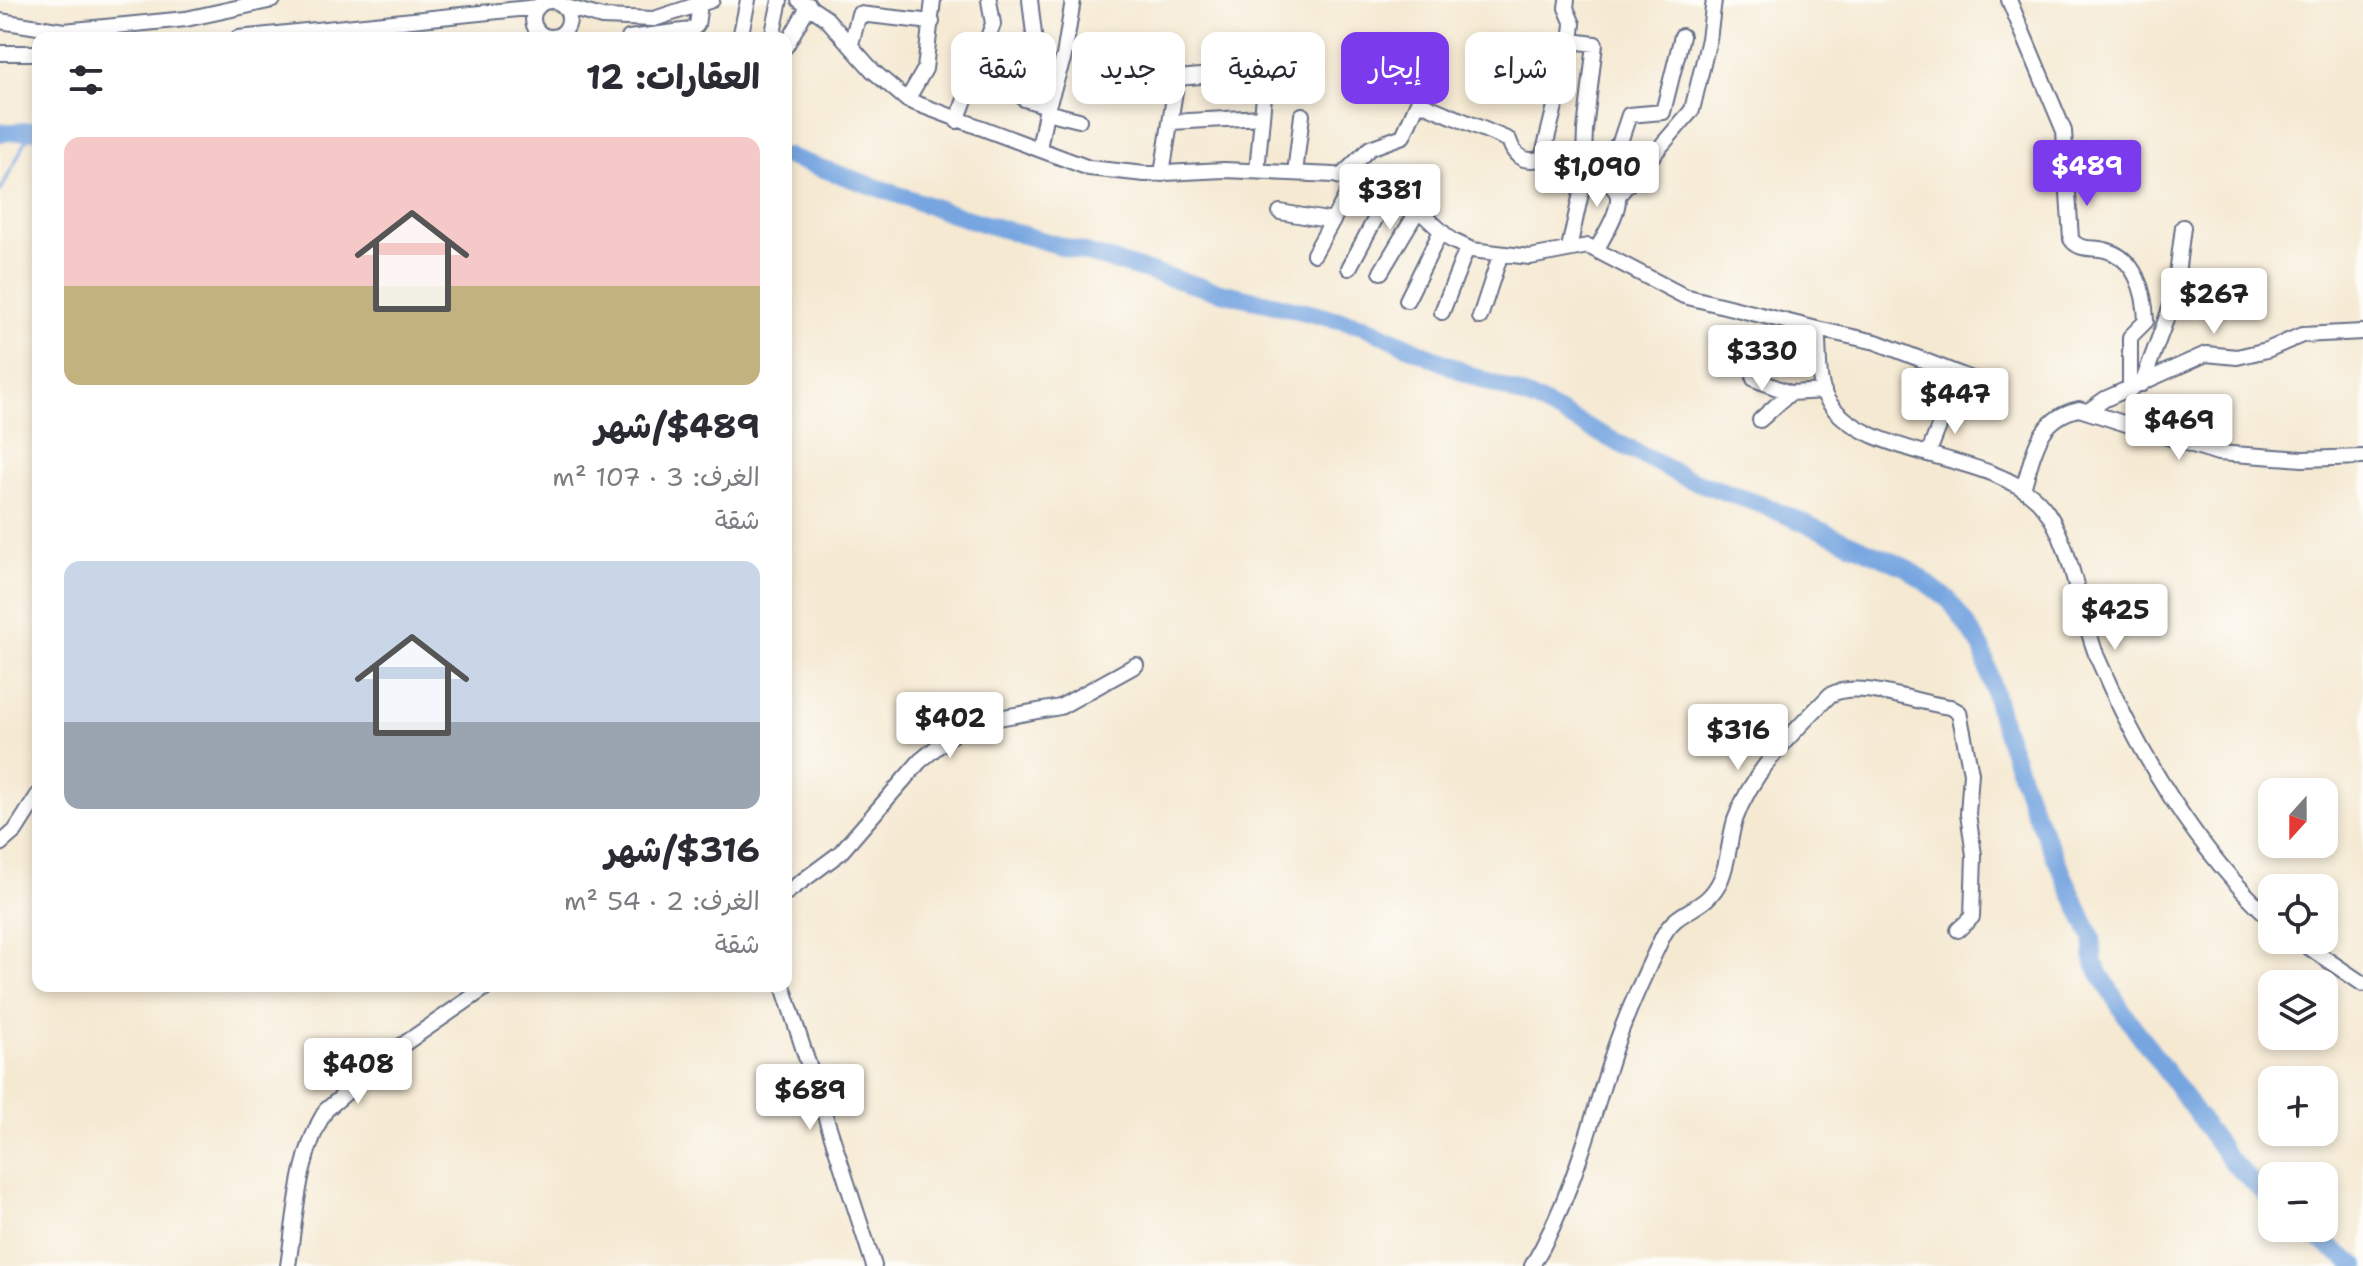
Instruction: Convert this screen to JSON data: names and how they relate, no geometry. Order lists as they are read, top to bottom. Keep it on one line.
{"north":"bottom","page":{"chip":["شراء","إيجار","تصفية","جديد","شقة"],"heading":"العقارات: 12","list":[{"name":"$489/شهر","note":"الغرف: 3 · 107 m² · شقة"},{"name":"$316/شهر","note":"الغرف: 2 · 54 m² · شقة"}],"price":["$489","$1,090","$381","$267","$330","$447","$469","$425","$402","$316","$408","$689"],"map_buttons":["+","−"]}}
